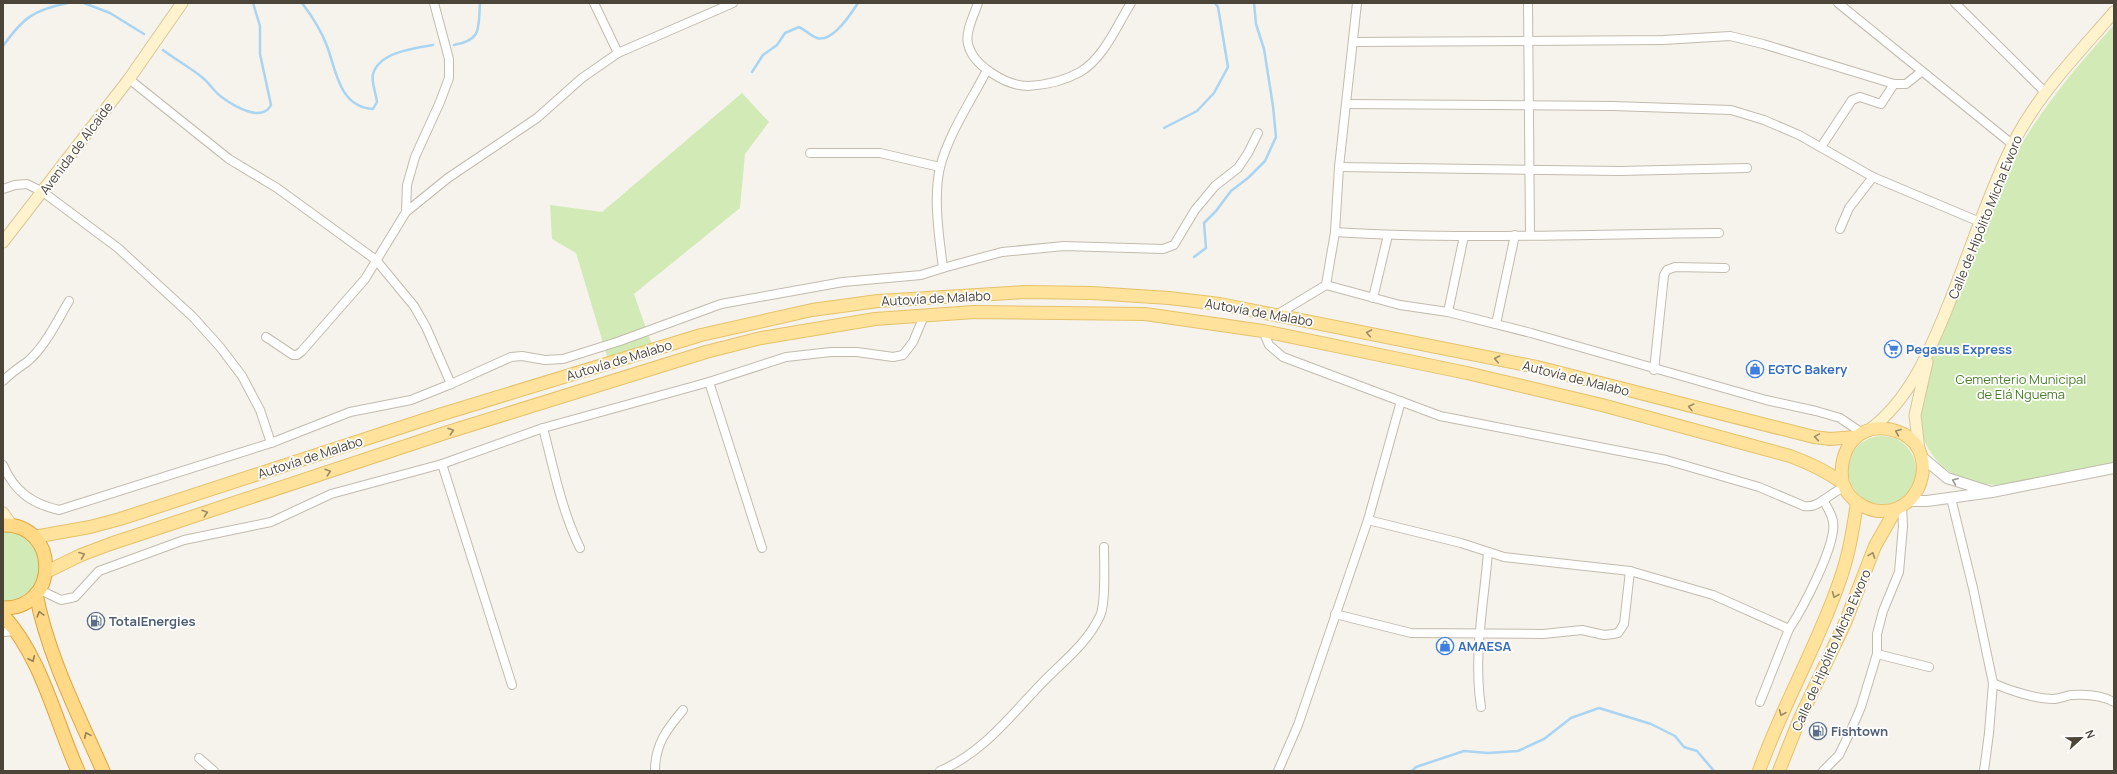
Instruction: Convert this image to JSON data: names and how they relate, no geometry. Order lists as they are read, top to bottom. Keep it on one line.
{"streets":{"main road":["Avenida de Alcaide","Calle de Hipólito Micha Eworo","Autovía de Malabo"]},"crossings":[["Calle de Hipólito Micha Eworo","Autovía de Malabo"]],"parks":["Cementerio Municipal de Elá Nguema"],"places":{"supermarket":["Pegasus Express"],"shop":["EGTC Bakery","AMAESA"],"fuel station":["TotalEnergies","Fishtown"]},"north":"right"}
